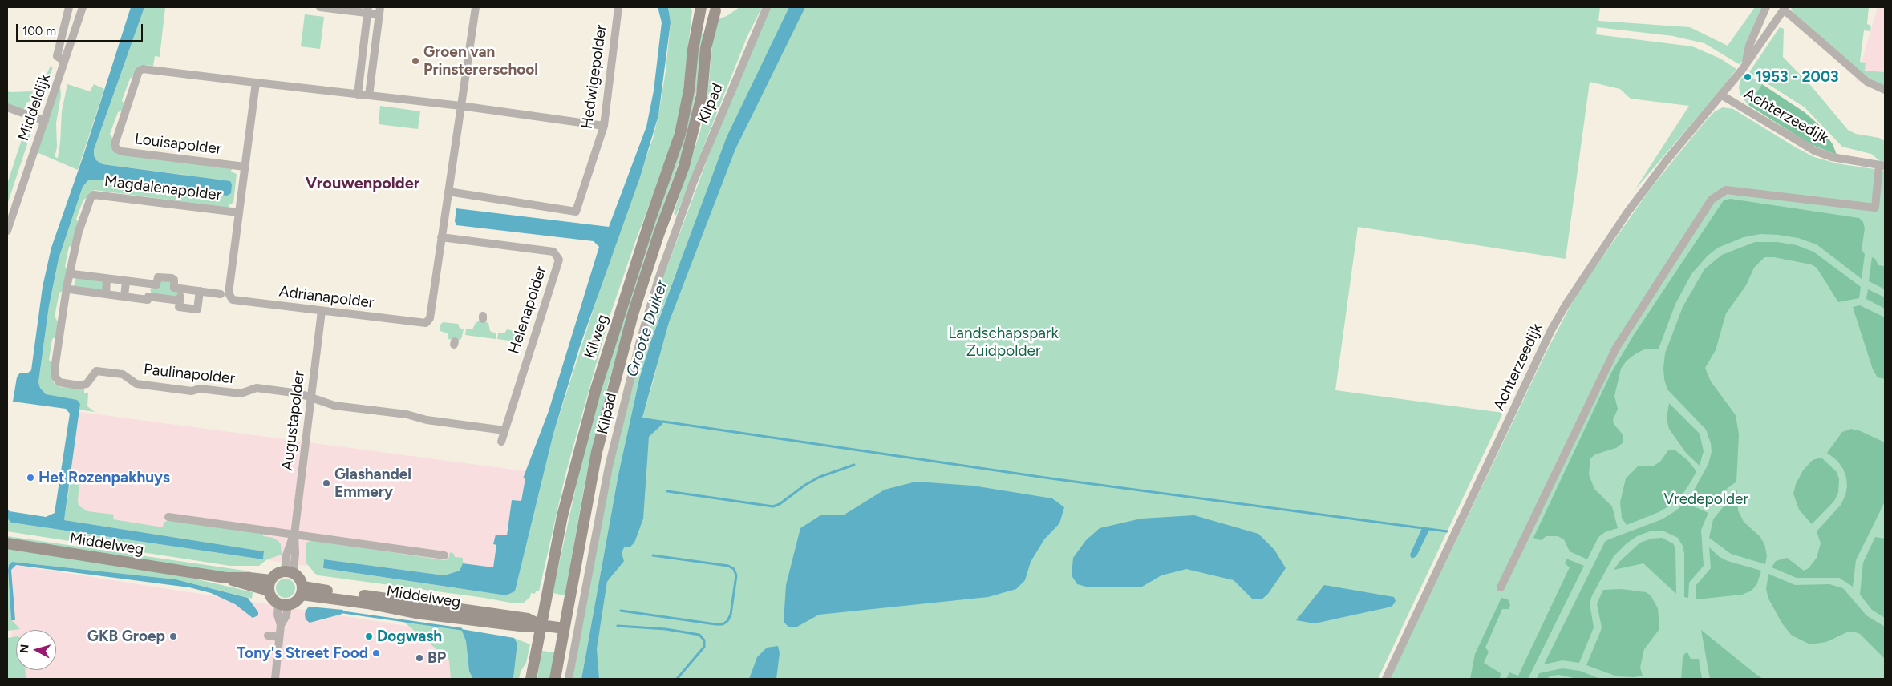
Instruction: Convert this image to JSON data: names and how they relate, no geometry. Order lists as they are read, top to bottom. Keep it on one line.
{"streets":{"main road":["Kilweg","Middelweg"],"street":["Hedwigepolder","Kilpad","Middeldijk","Achterzeedijk","Louisapolder","Magdalenapolder","Adrianapolder","Helenapolder","Paulinapolder","Augustapolder"]},"crossings":[["Hedwigepolder","Adrianapolder"],["Louisapolder","Adrianapolder"],["Magdalenapolder","Adrianapolder"],["Magdalenapolder","Paulinapolder"],["Adrianapolder","Helenapolder"],["Adrianapolder","Augustapolder"],["Helenapolder","Paulinapolder"],["Kilweg","Middelweg"],["Paulinapolder","Augustapolder"],["Augustapolder","Middelweg"]],"districts":["Vrouwenpolder"],"water":["Groote Duiker"],"parks":["Landschapspark Zuidpolder","Vredepolder"],"places":["Groen van Prinstererschool","1953 - 2003","Het Rozenpakhuys","Glashandel Emmery","GKB Groep","Dogwash","Tony's Street Food","BP"],"scale_bar":"100 m","north":"left"}
